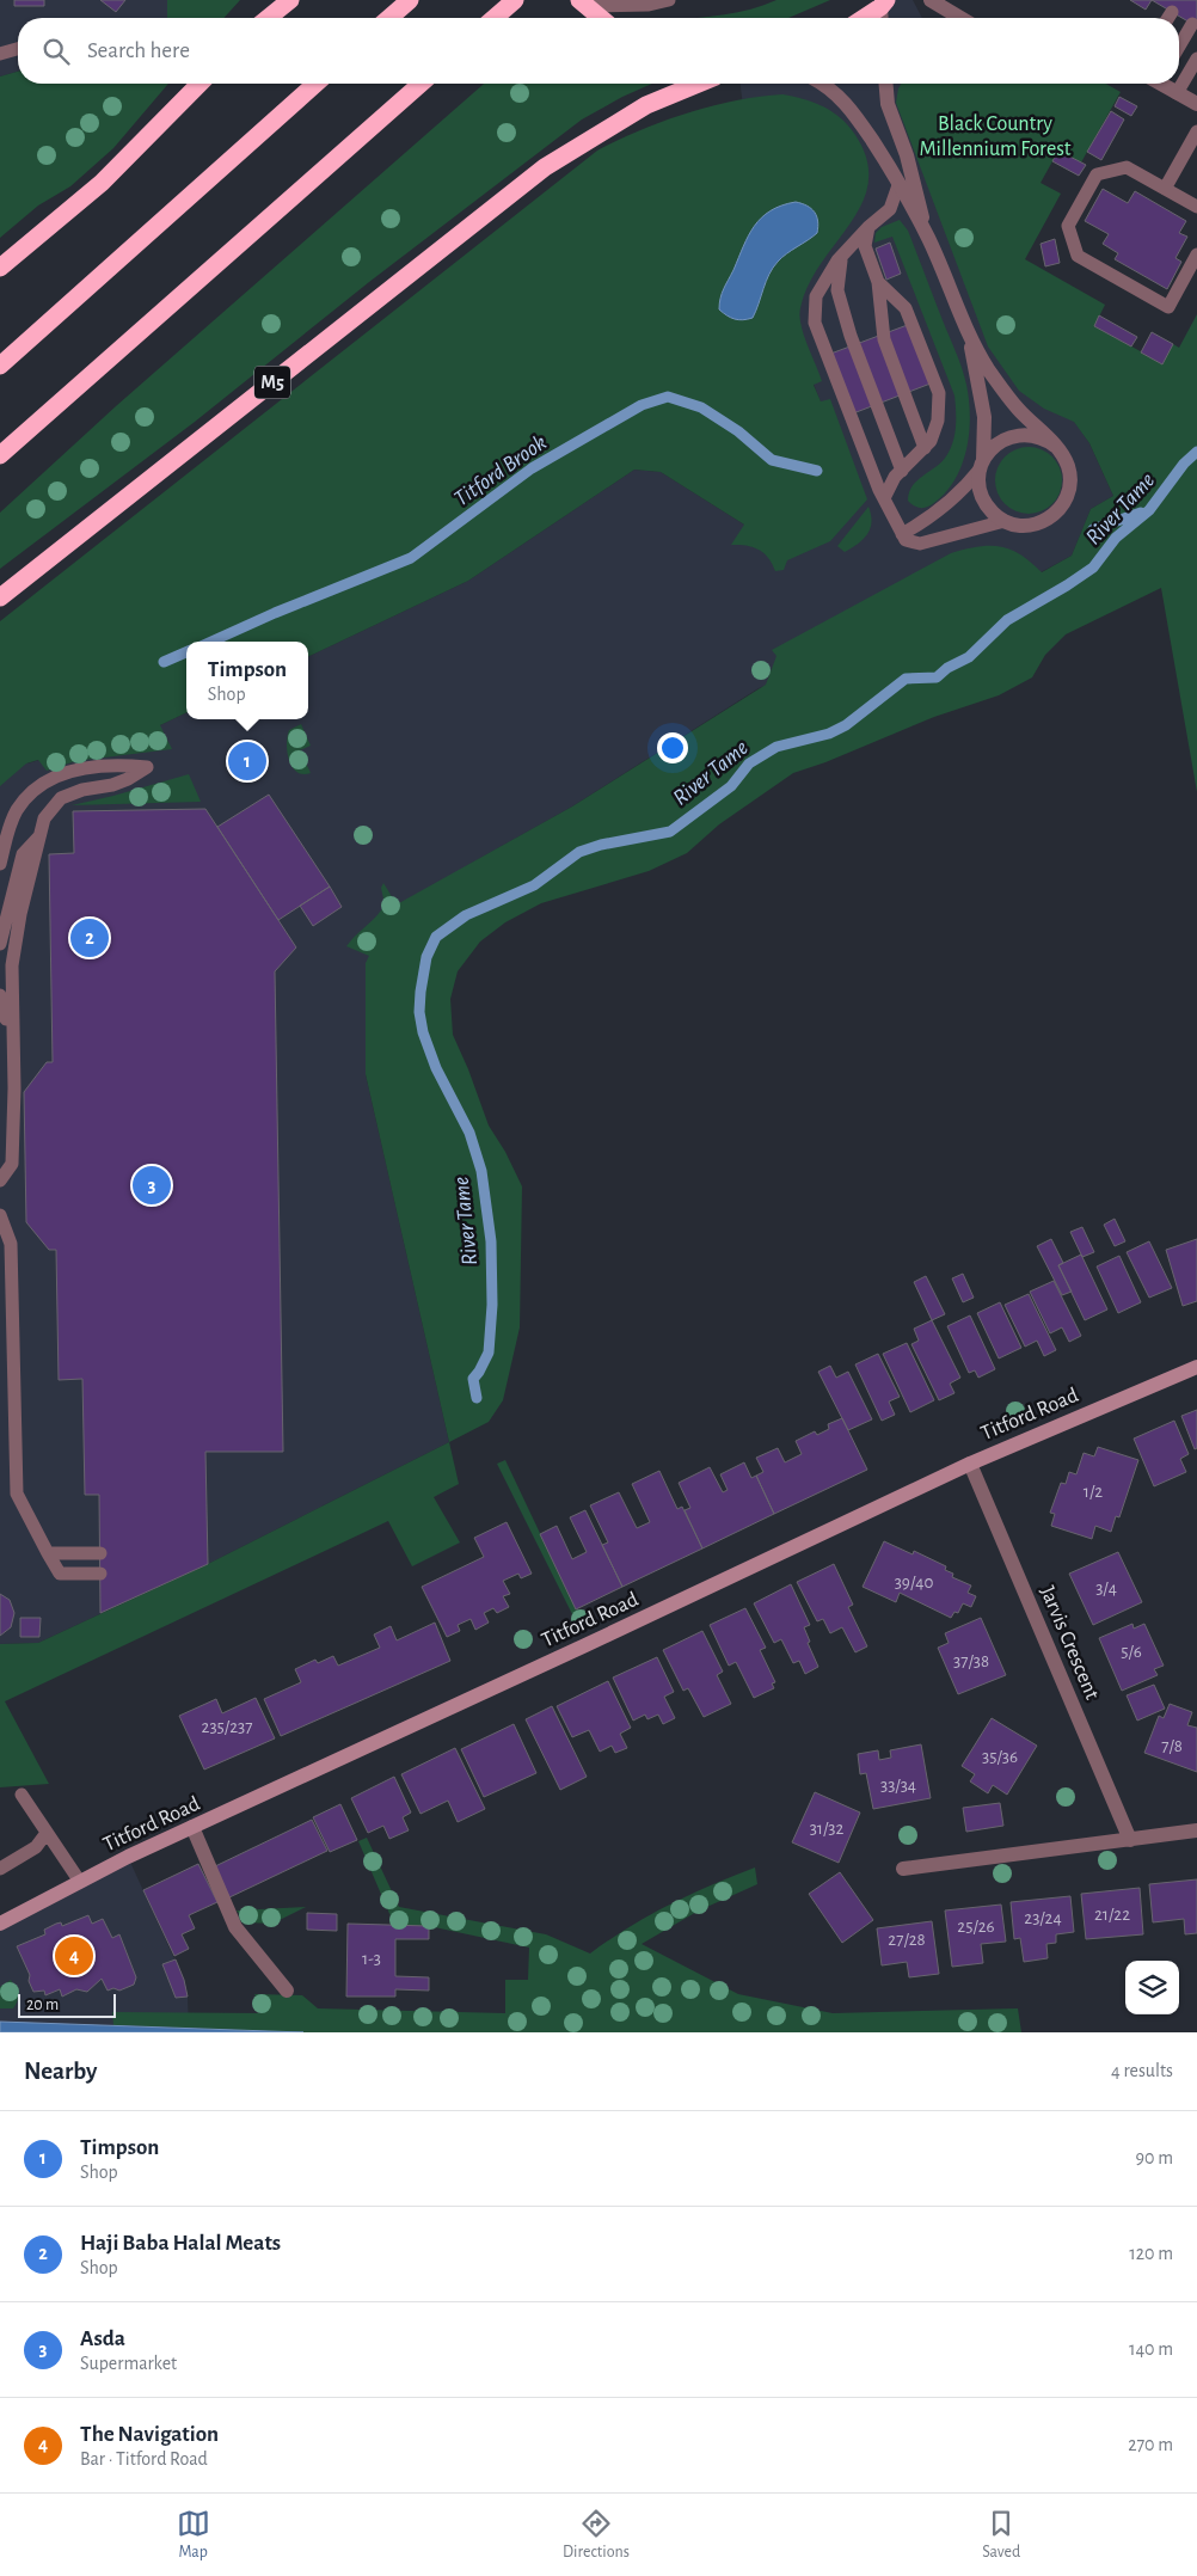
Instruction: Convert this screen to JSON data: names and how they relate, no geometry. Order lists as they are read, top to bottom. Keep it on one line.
{"streets":{"highway":["M5"],"street":["Titford Road","Jarvis Crescent"]},"crossings":[["Titford Road","Jarvis Crescent"]],"water":["Titford Brook","River Tame"],"parks":["Black Country Millennium Forest"],"house_numbers":["1/2","39/40","3/4","5/6","37/38","235/237","7/8","35/36","33/34","31/32","21/22","23/24","25/26","27/28","1-3"],"scale_bar":"20 m","page":{"search":"Search here","popup":["Timpson","Shop"],"pins":["1","2","3","4"],"scale":"20 m","heading":["Nearby","4 results"],"list":[{"mark":"1","name":"Timpson","note":"Shop","value":"90 m"},{"mark":"2","name":"Haji Baba Halal Meats","note":"Shop","value":"120 m"},{"mark":"3","name":"Asda","note":"Supermarket","value":"140 m"},{"mark":"4","name":"The Navigation","note":"Bar · Titford Road","value":"270 m"}],"nav":["Map","Directions","Saved"]}}
